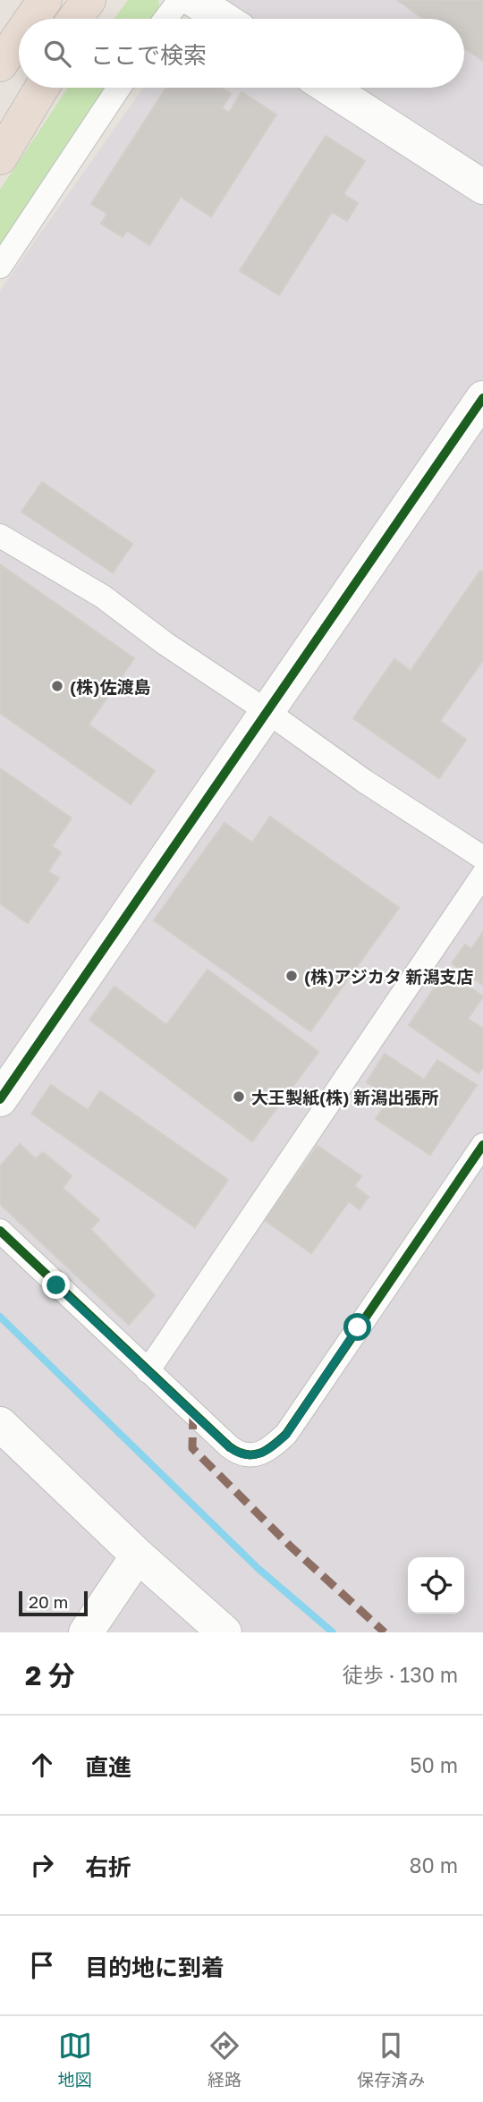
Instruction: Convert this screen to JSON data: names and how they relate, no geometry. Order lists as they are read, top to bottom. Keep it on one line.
{"places":["(株)佐渡島","(株)アジカタ 新潟支店","大王製紙(株) 新潟出張所"],"scale_bar":"20 m","page":{"search":"ここで検索","scale":"20 m","heading":["2 分","徒歩 · 130 m"],"list":[["直進","50 m"],["右折","80 m"],"目的地に到着"],"nav":["地図","経路","保存済み"]}}
